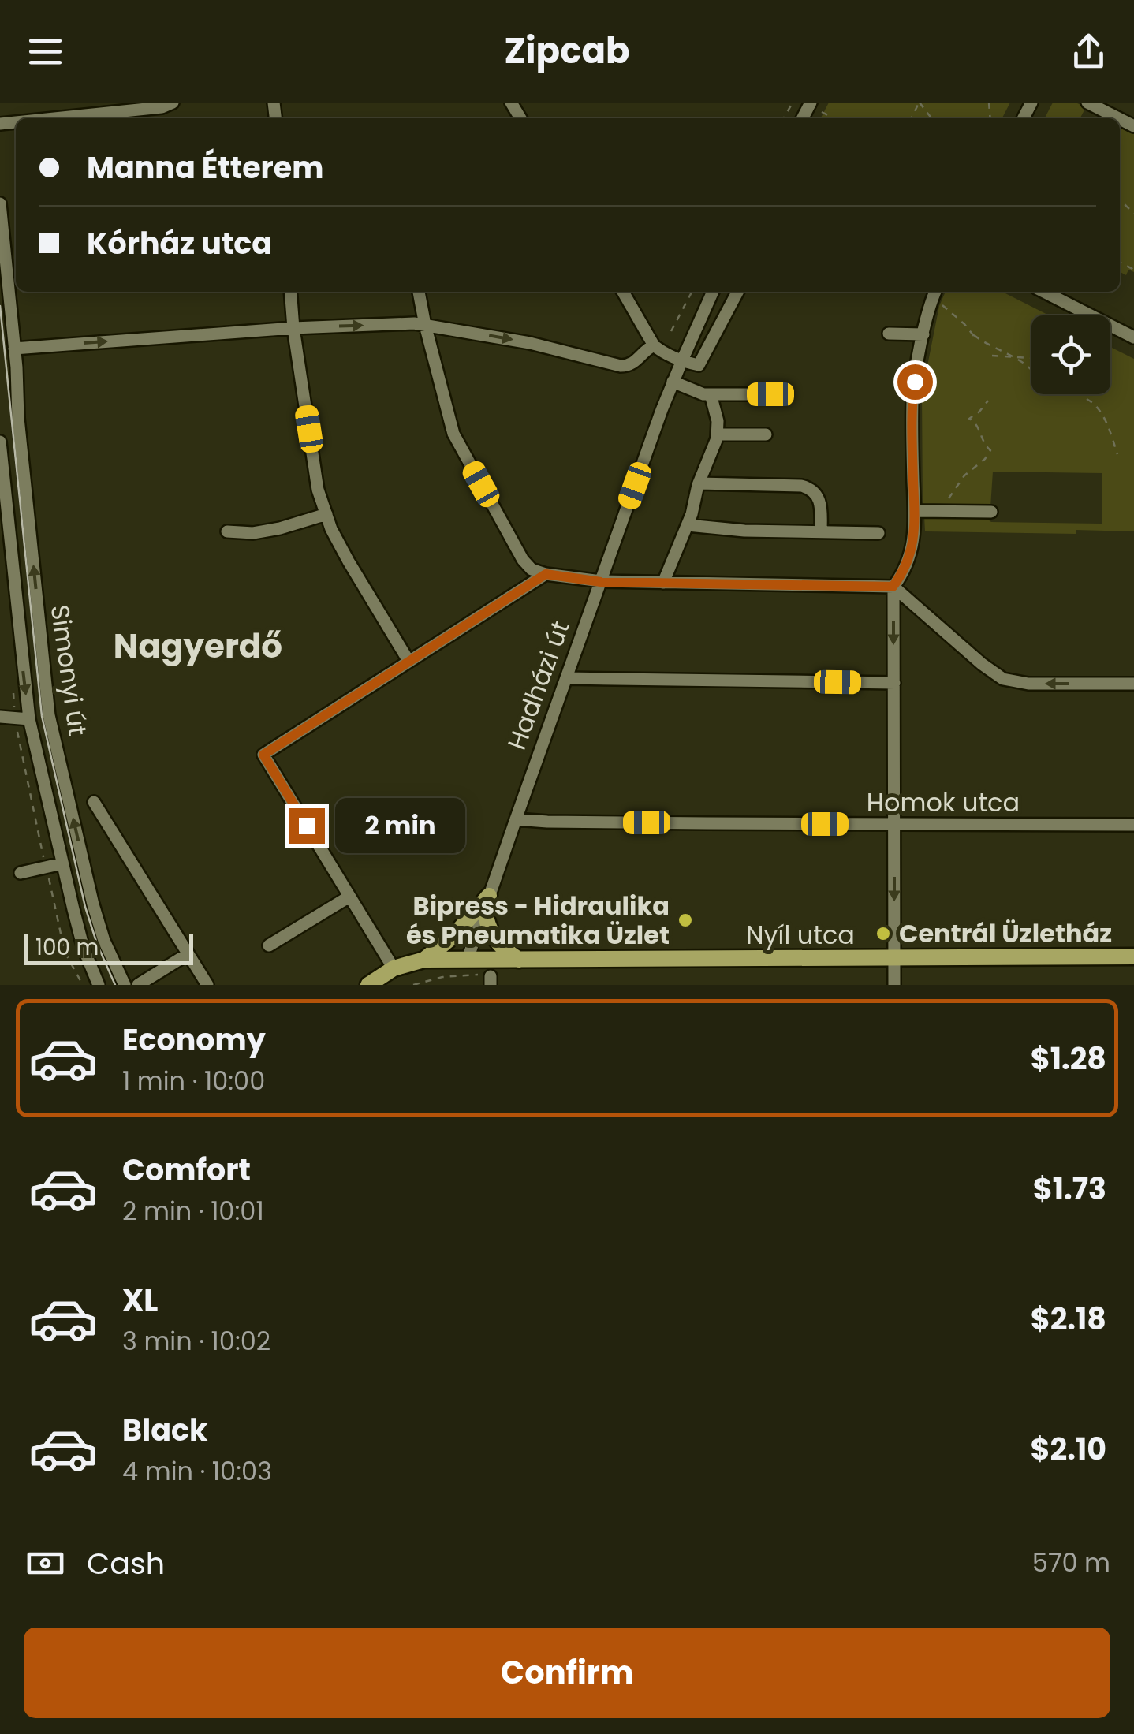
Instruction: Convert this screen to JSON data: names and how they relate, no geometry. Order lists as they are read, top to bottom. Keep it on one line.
{"streets":{"main road":["Nyíl utca"],"street":["Simonyi út","Hadházi út","Homok utca"]},"crossings":[["Hadházi út","Homok utca"],["Hadházi út","Nyíl utca"]],"districts":["Nagyerdő"],"places":["Bipress - Hidraulika és Pneumatika Üzlet","Centrál Üzletház"],"scale_bar":"100 m","page":{"header":"Zipcab","banner":["Manna Étterem","Kórház utca"],"bubble":"2 min","scale":"100 m","list":[{"name":"Economy","note":"1 min · 10:00","value":"$1.28"},{"name":"Comfort","note":"2 min · 10:01","value":"$1.73"},{"name":"XL","note":"3 min · 10:02","value":"$2.18"},{"name":"Black","note":"4 min · 10:03","value":"$2.10"}],"pay":["Cash","570 m"],"buttons":"Confirm"}}
